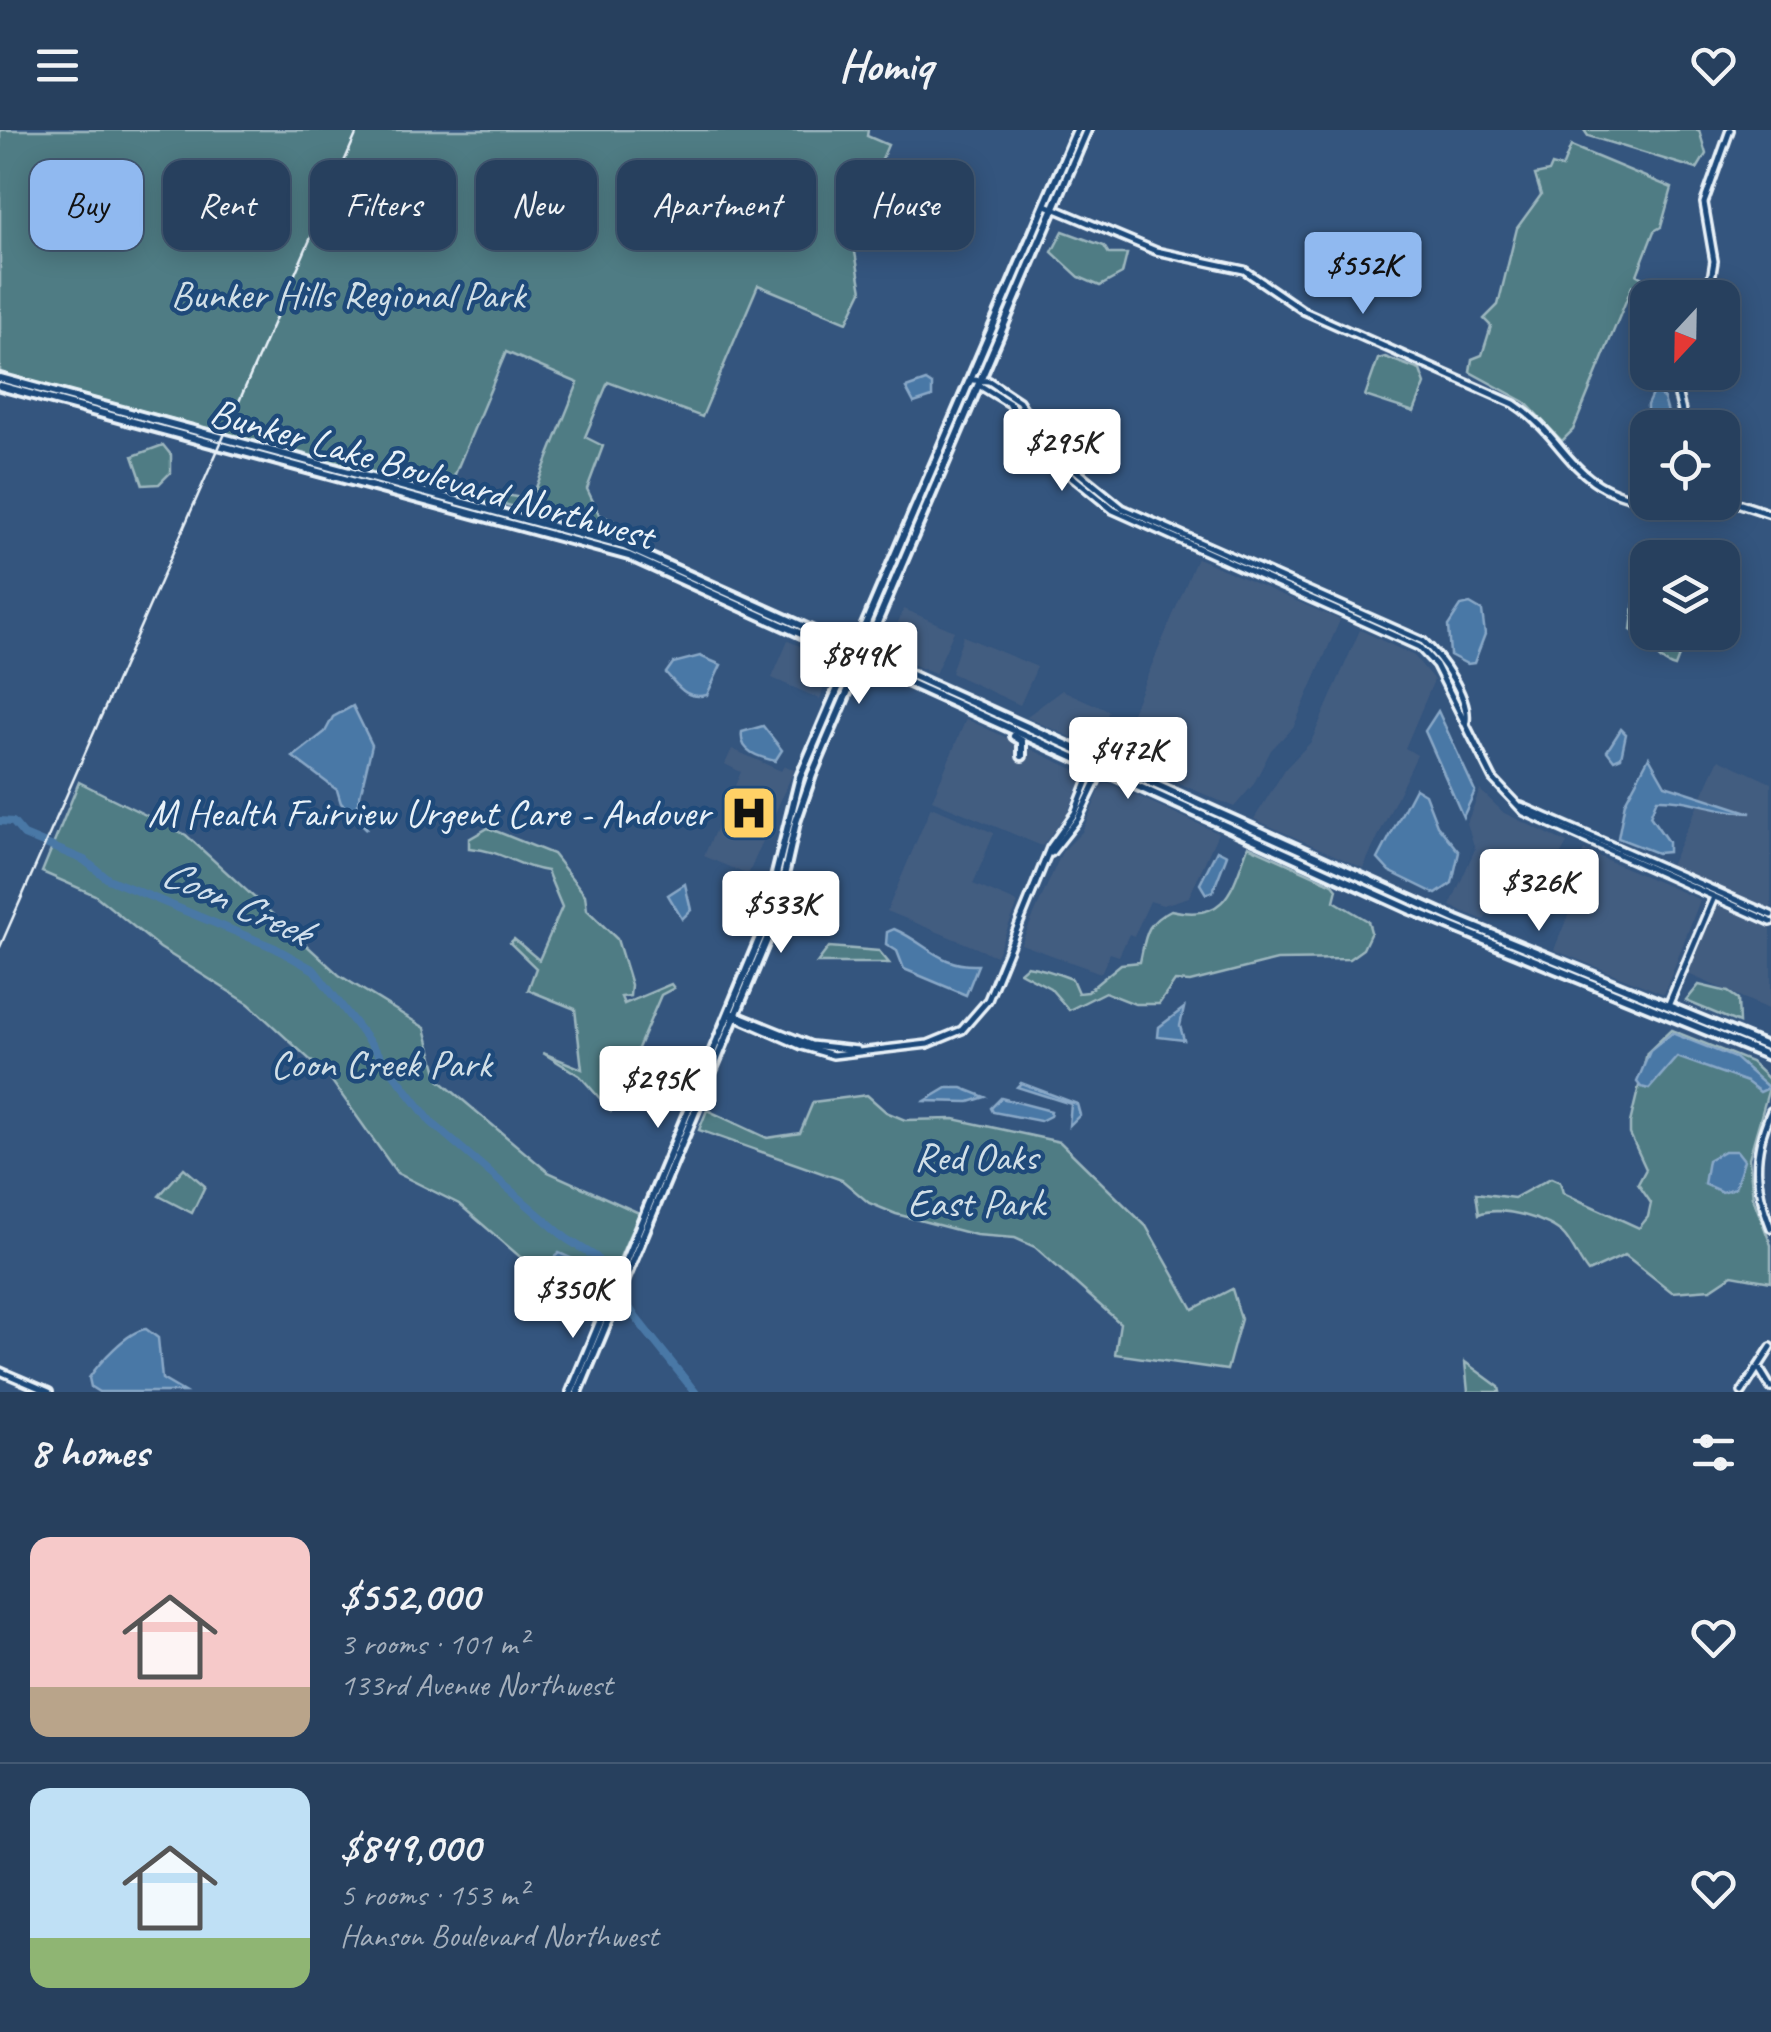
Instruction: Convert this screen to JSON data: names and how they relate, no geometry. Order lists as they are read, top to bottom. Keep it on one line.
{"streets":{"main road":["Bunker Lake Boulevard Northwest"]},"water":["Coon Creek"],"parks":["Bunker Hills Regional Park","Coon Creek Park","Red Oaks East Park"],"places":{"hospital":["M Health Fairview Urgent Care - Andover"]},"north":"bottom","page":{"header":"Homiq","chip":["Buy","Rent","Filters","New","Apartment","House"],"price":["$552K","$295K","$849K","$472K","$326K","$533K","$295K","$350K"],"heading":"8 homes","list":[{"name":"$552,000","note":"3 rooms · 101 m² · 133rd Avenue Northwest"},{"name":"$849,000","note":"5 rooms · 153 m² · Hanson Boulevard Northwest"}]}}
